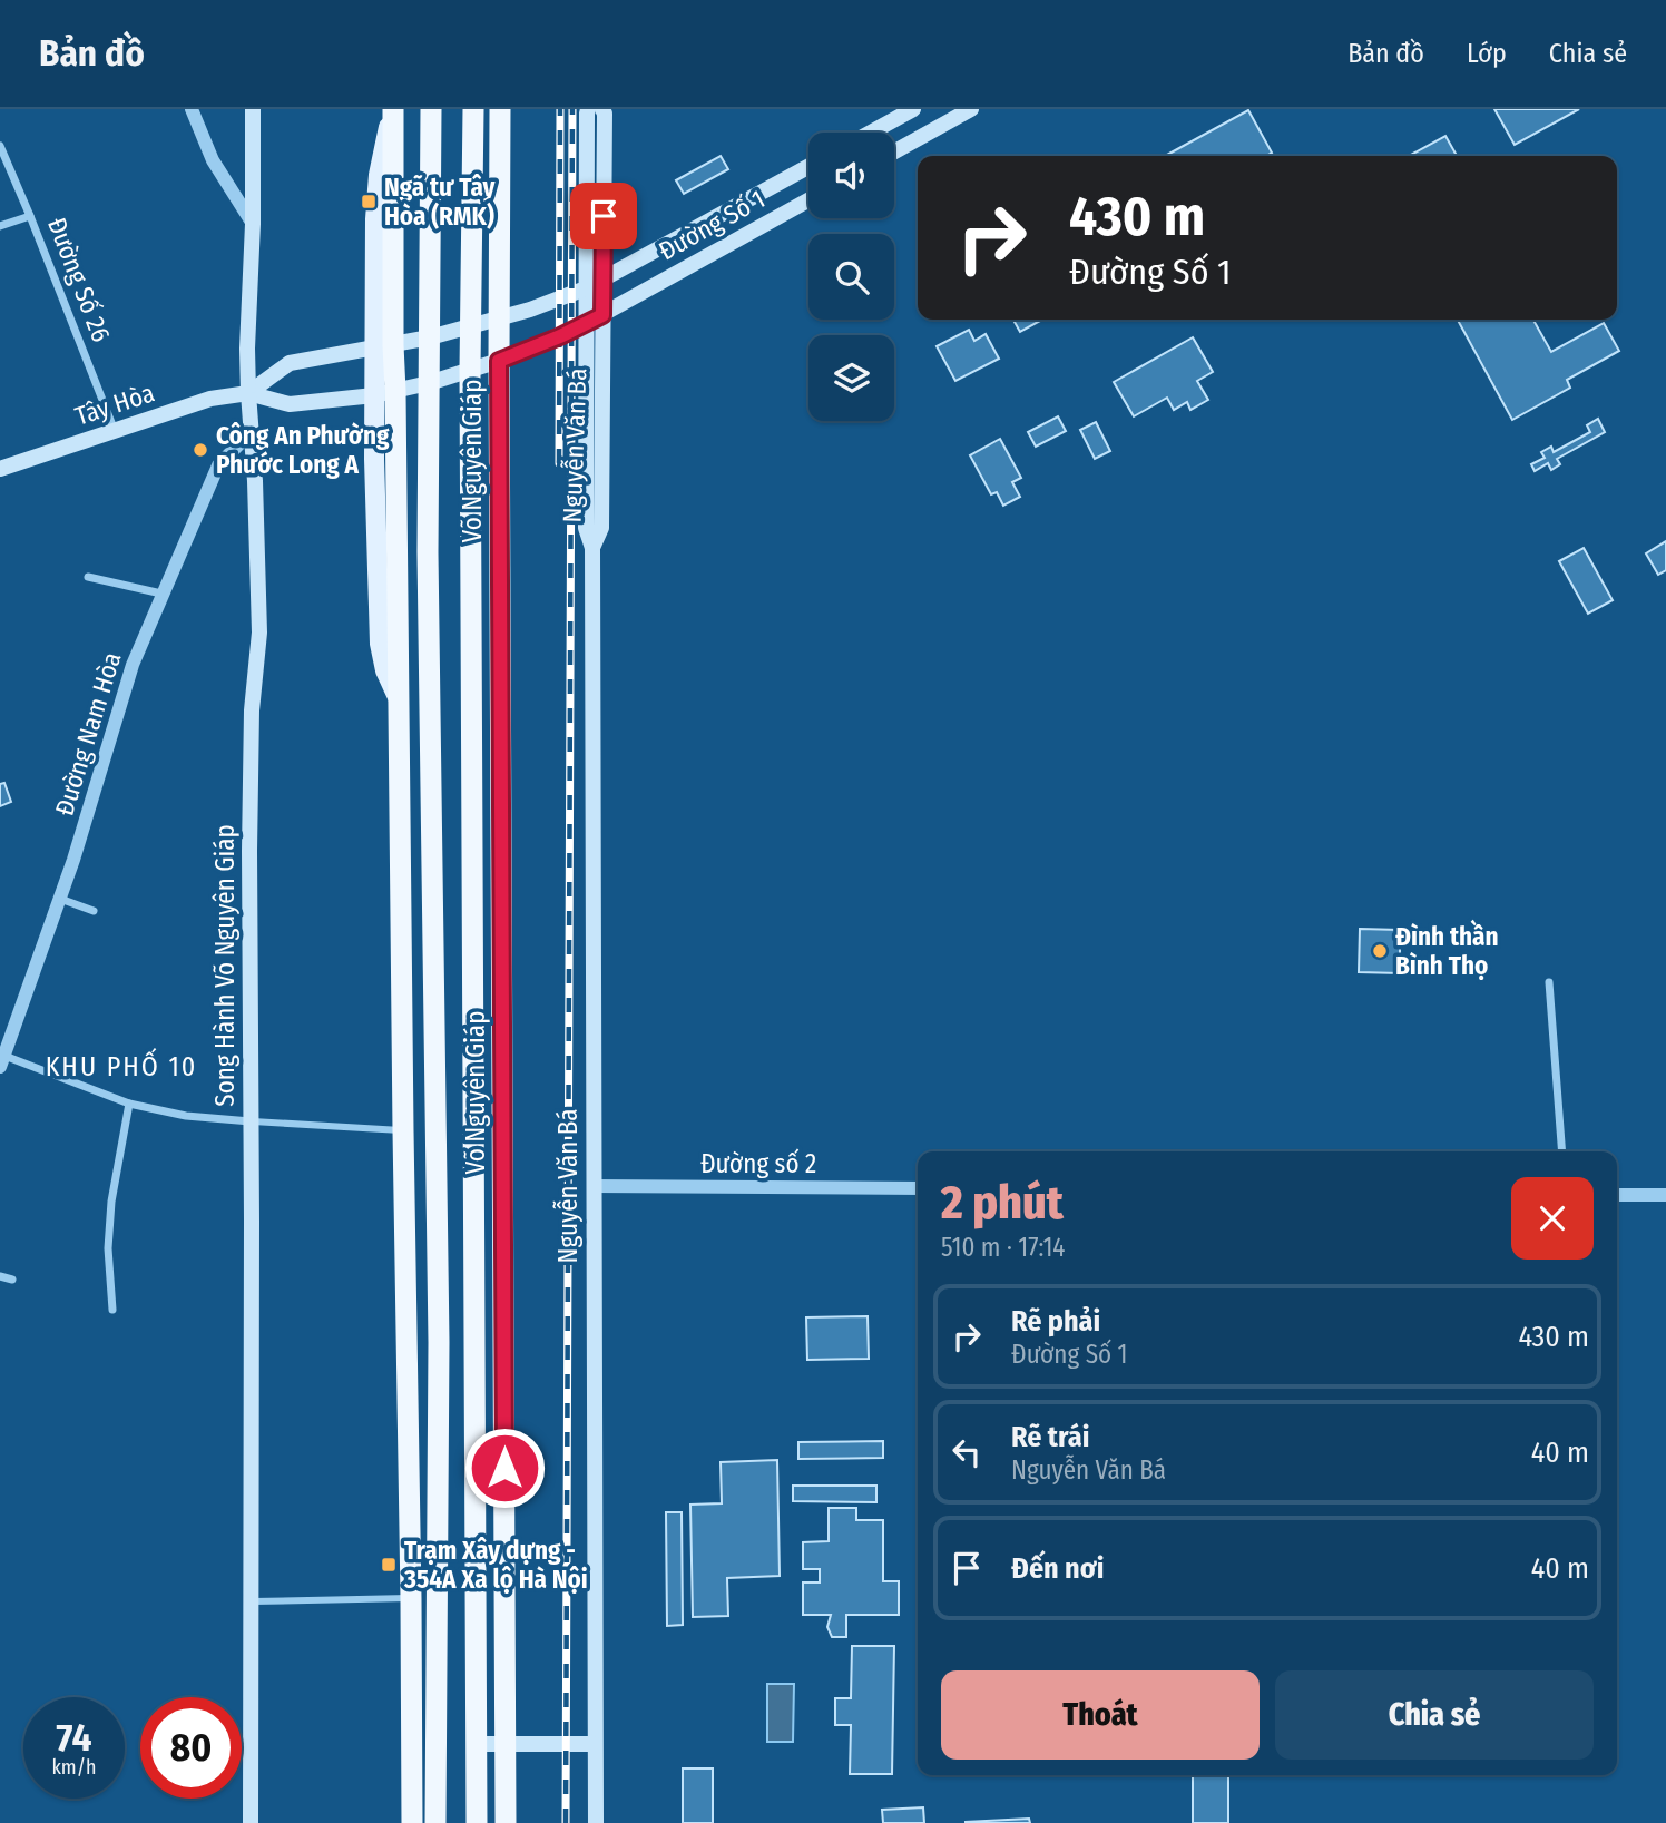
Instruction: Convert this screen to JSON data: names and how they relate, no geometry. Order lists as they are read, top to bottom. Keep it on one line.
{"streets":{"highway":["Võ Nguyên Giáp"],"main road":["Đường Số 1","Tây Hòa","Nguyễn Văn Bá","Song Hành Võ Nguyên Giáp"],"street":["Đường Số 26","Đường Nam Hòa","Đường số 2"]},"crossings":[["Đường Số 1","Tây Hòa"],["Đường Số 1","Nguyễn Văn Bá"],["Đường Số 1","Võ Nguyên Giáp"],["Đường Số 26","Tây Hòa"],["Tây Hòa","Võ Nguyên Giáp"],["Tây Hòa","Song Hành Võ Nguyên Giáp"],["Nguyễn Văn Bá","Đường số 2"],["Đường Nam Hòa","Song Hành Võ Nguyên Giáp"]],"districts":["KHU PHỐ 10"],"places":{"transit":["Ngã tư Tây Hòa (RMK)","Trạm Xây dựng - 354A Xa lộ Hà Nội"],"other":["Công An Phường Phước Long A","Đình thần Bình Thọ"]},"page":{"header":"Bản đồ","nav":["Bản đồ","Lớp","Chia sẻ"],"turn":["430 m","Đường Số 1"],"heading":["2 phút","510 m · 17:14"],"list":[{"name":"Rẽ phải","note":"Đường Số 1","value":"430 m"},{"name":"Rẽ trái","note":"Nguyễn Văn Bá","value":"40 m"},{"name":"Đến nơi","value":"40 m"}],"buttons":["Thoát","Chia sẻ"],"speed":"74 km/h","limit":"80"}}
